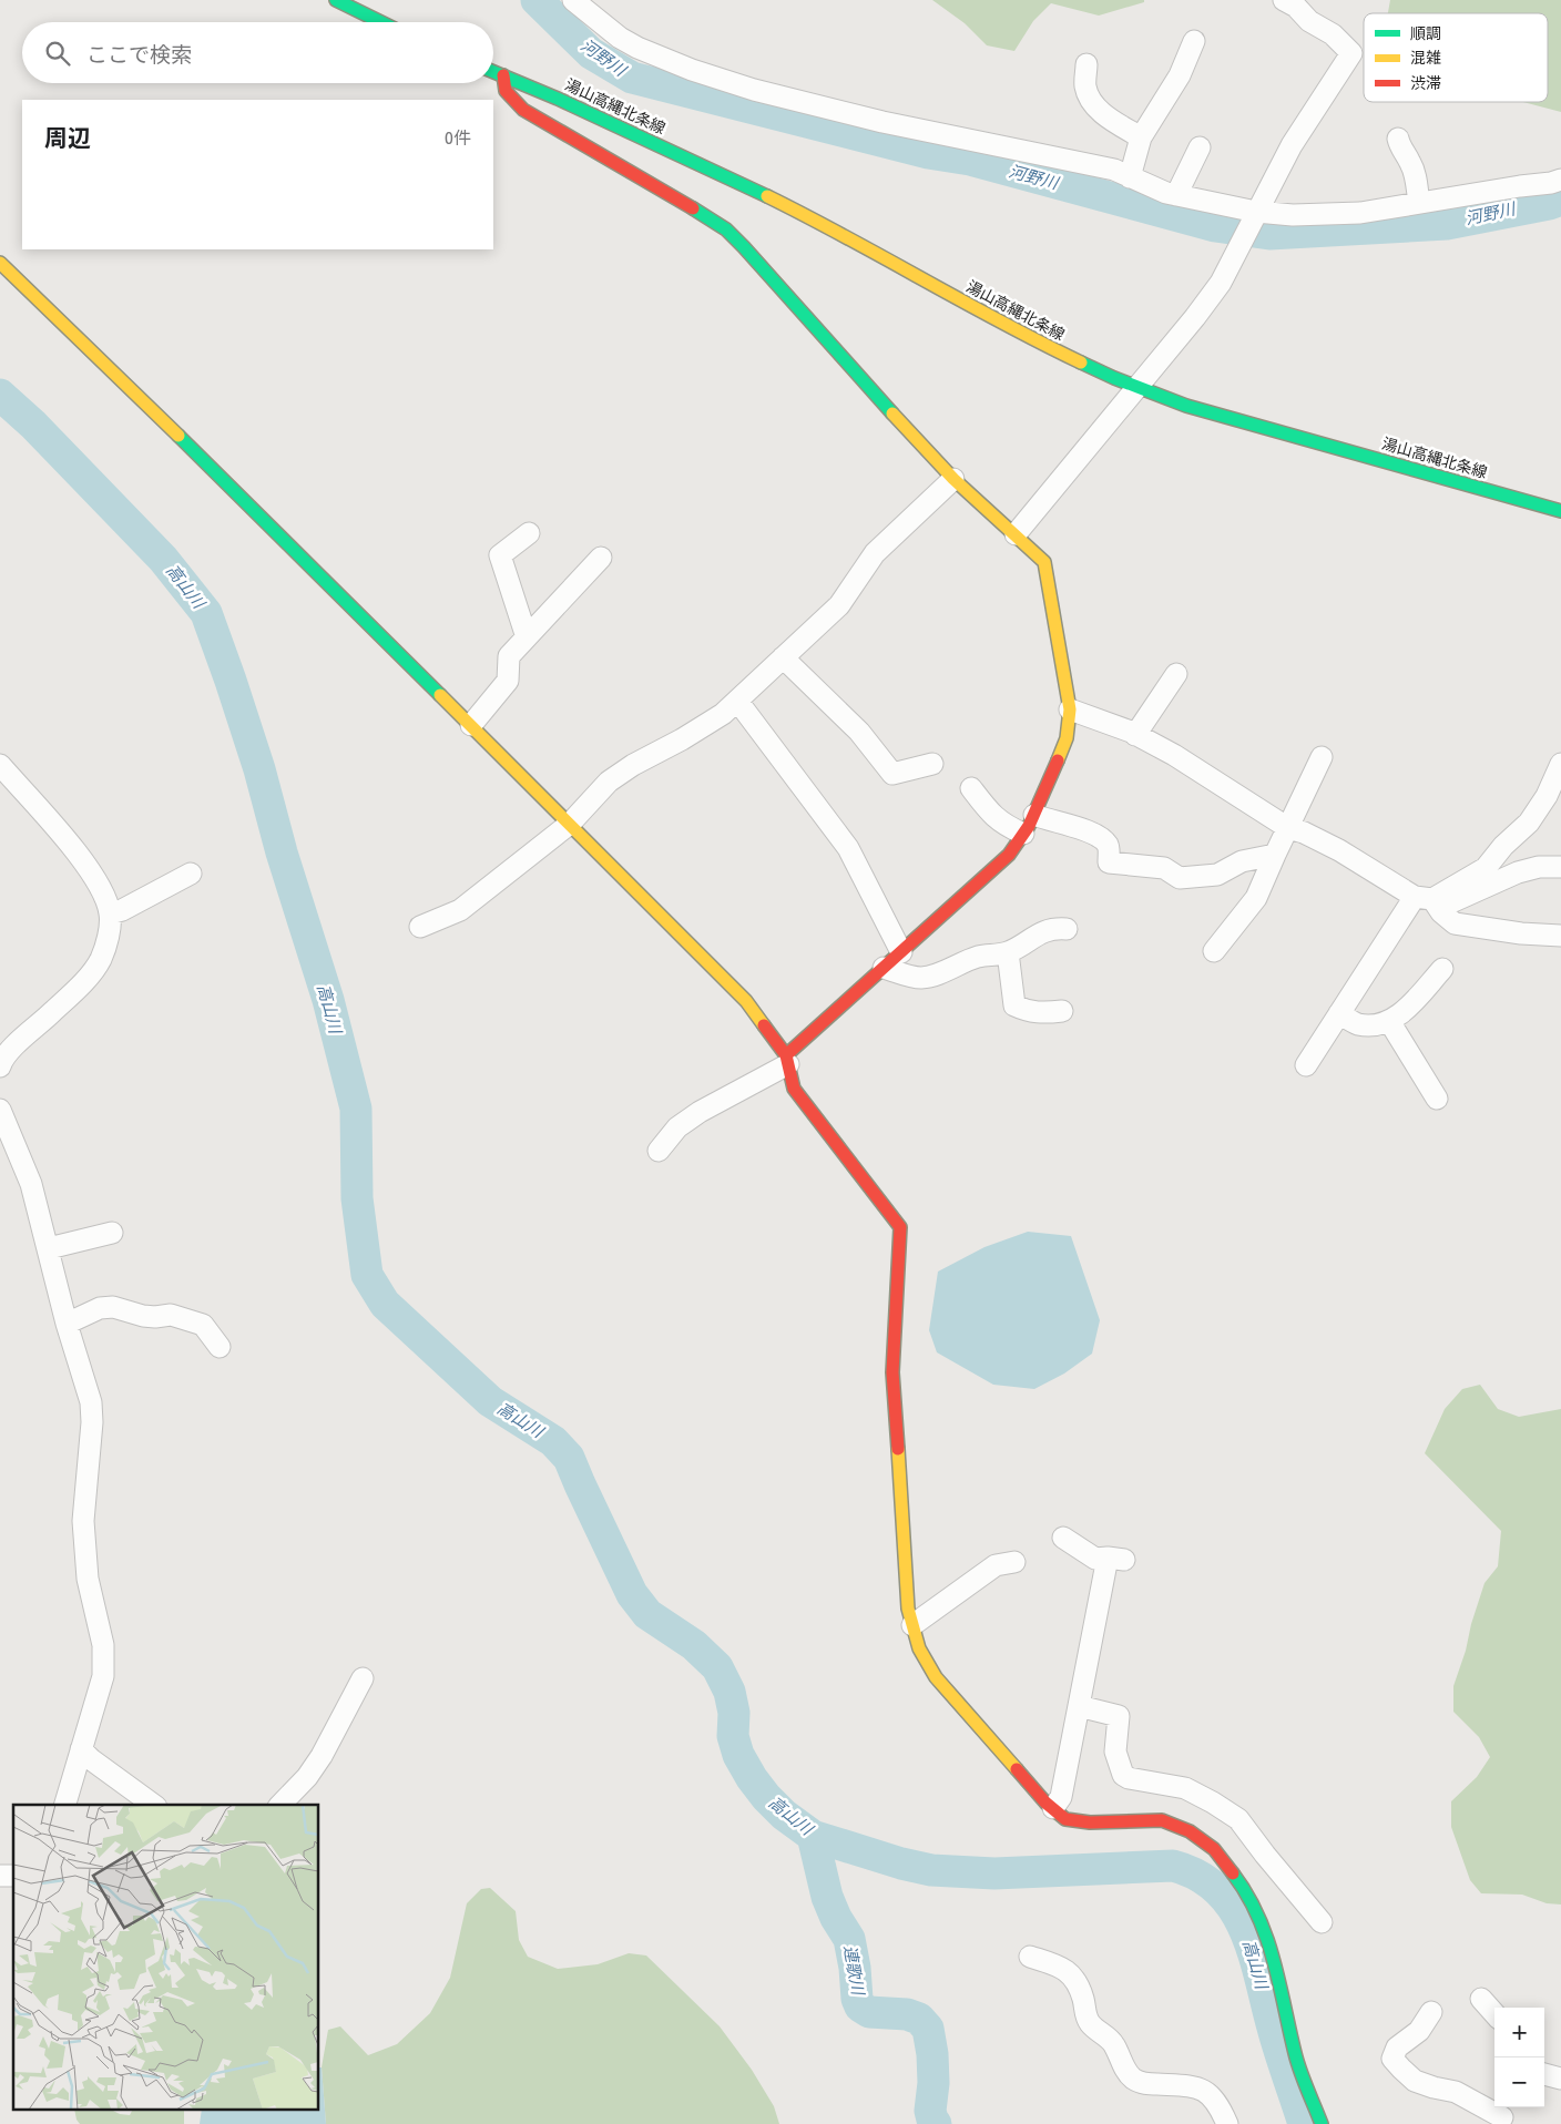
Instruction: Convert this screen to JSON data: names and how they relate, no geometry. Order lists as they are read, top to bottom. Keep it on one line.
{"streets":{"street":["湯山高縄北条線"]},"water":["河野川","高山川","連歌川"],"legend":["順調","混雑","渋滞"],"page":{"search":"ここで検索","heading":["周辺","0件"],"map_buttons":["+","−"]}}
